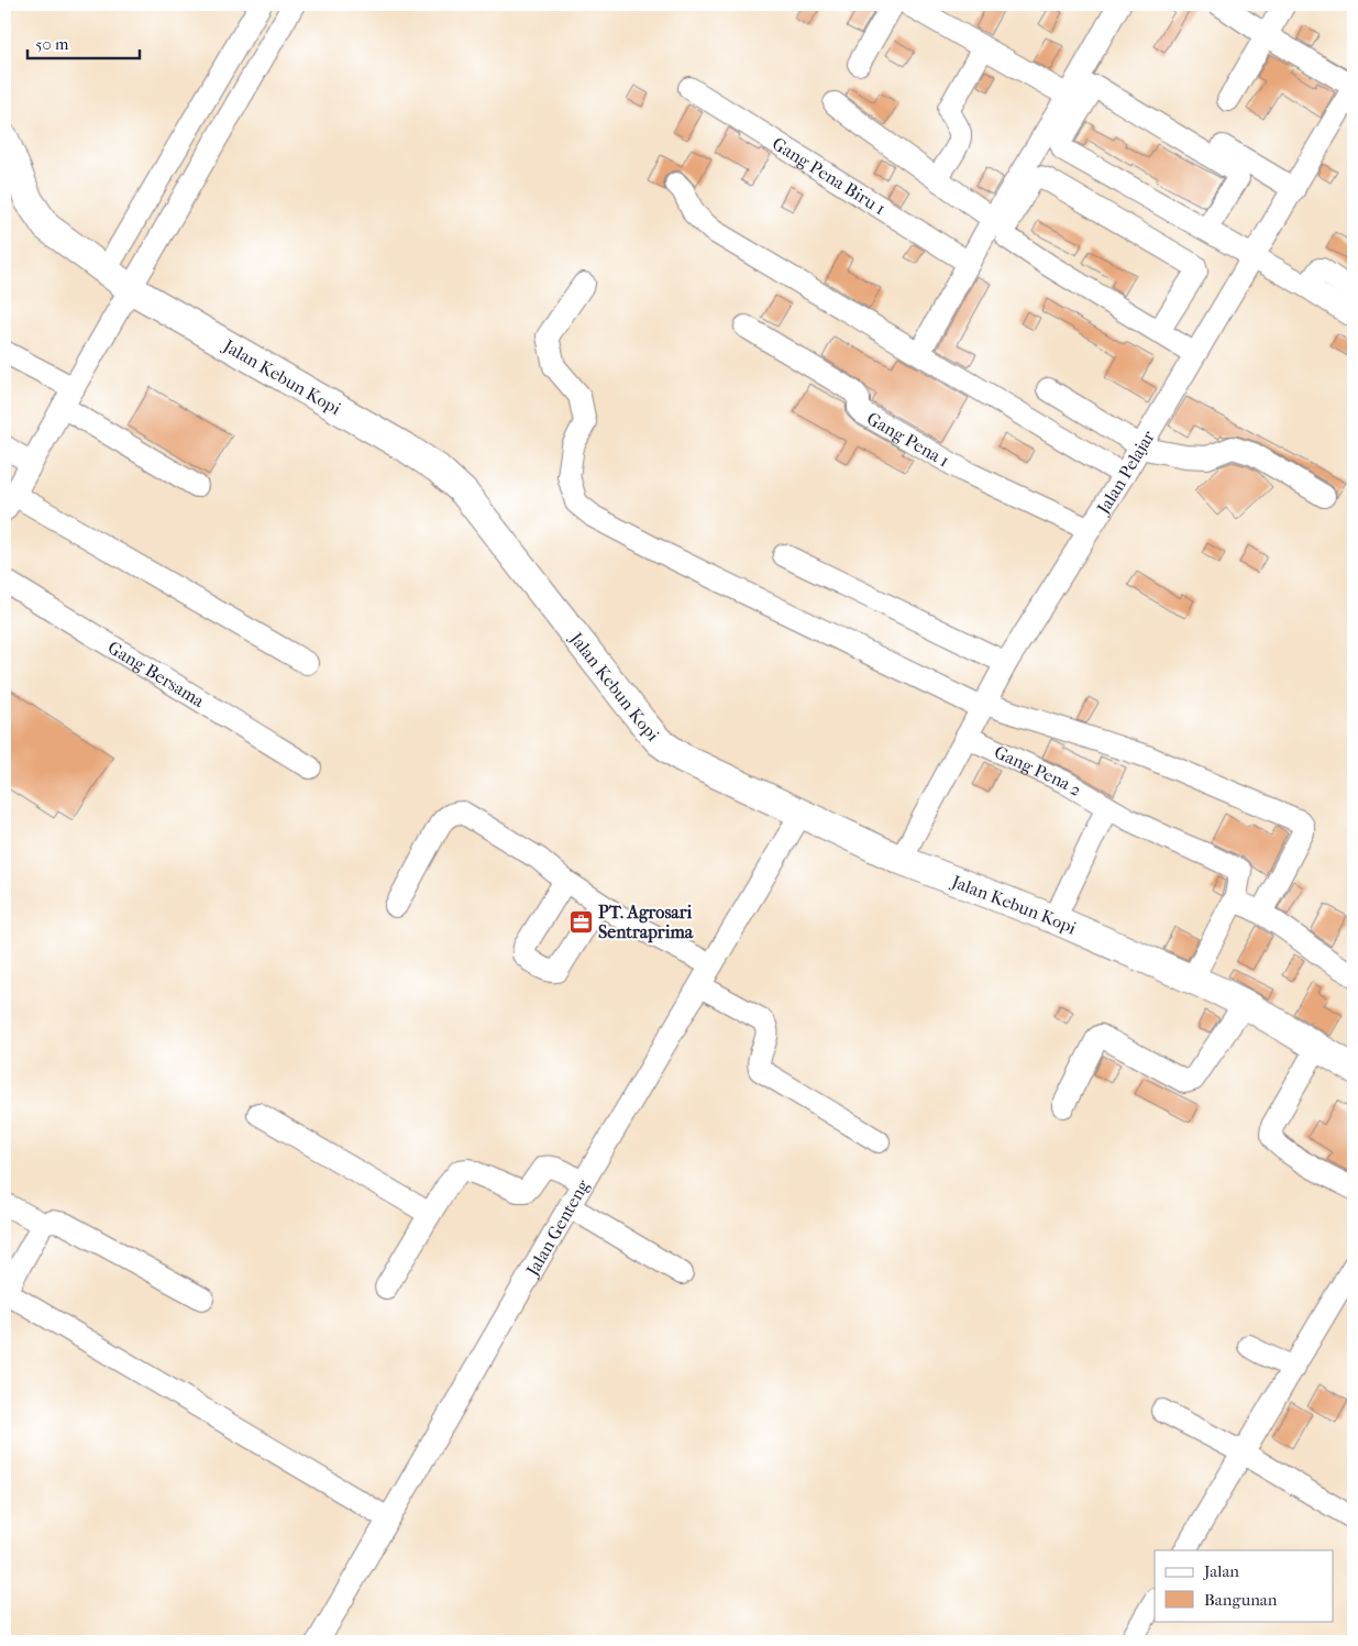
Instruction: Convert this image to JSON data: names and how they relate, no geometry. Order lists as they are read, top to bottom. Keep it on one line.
{"streets":{"main road":["Jalan Kebun Kopi"],"street":["Gang Pena Biru 1","Gang Pena 1","Jalan Pelajar","Gang Bersama","Gang Pena 2","Jalan Genteng"]},"crossings":[["Jalan Kebun Kopi","Jalan Pelajar"],["Jalan Kebun Kopi","Jalan Genteng"],["Gang Pena 1","Jalan Pelajar"],["Jalan Pelajar","Gang Pena 2"]],"places":{"office":["PT. Agrosari Sentraprima"]},"legend":["Jalan","Bangunan"],"scale_bar":"50 m"}
